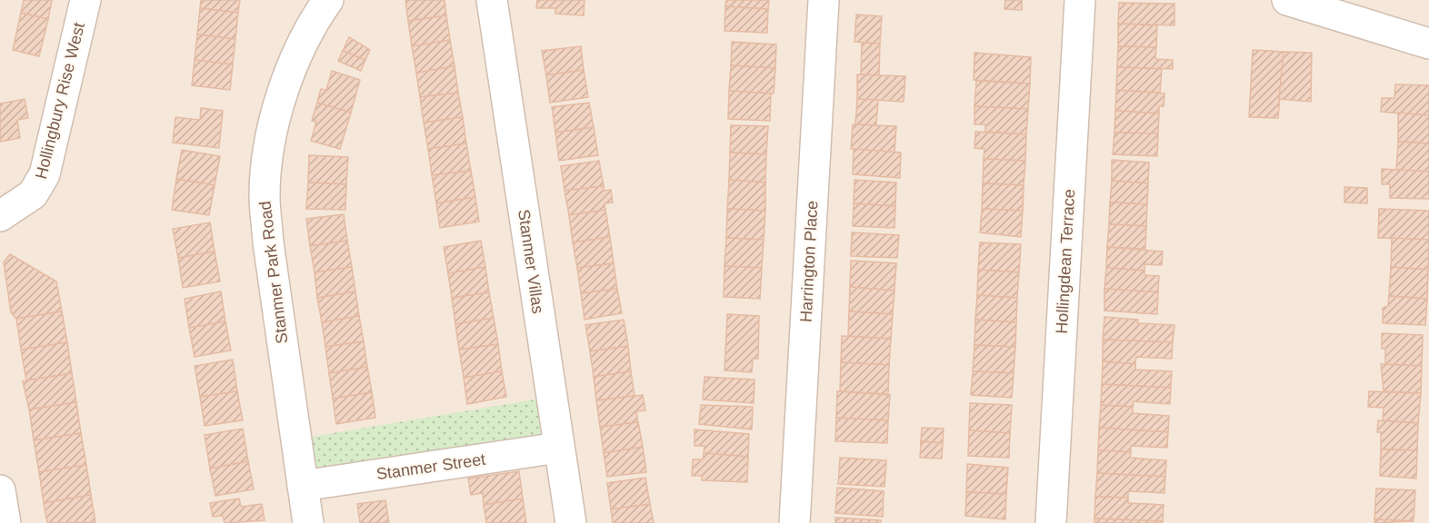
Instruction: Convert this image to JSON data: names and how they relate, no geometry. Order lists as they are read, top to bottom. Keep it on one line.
{"streets":{"street":["Hollingbury Rise West","Stanmer Villas","Harrington Place","Hollingdean Terrace","Stanmer Park Road","Stanmer Street"]},"crossings":[["Stanmer Villas","Stanmer Street"],["Stanmer Park Road","Stanmer Street"]]}
